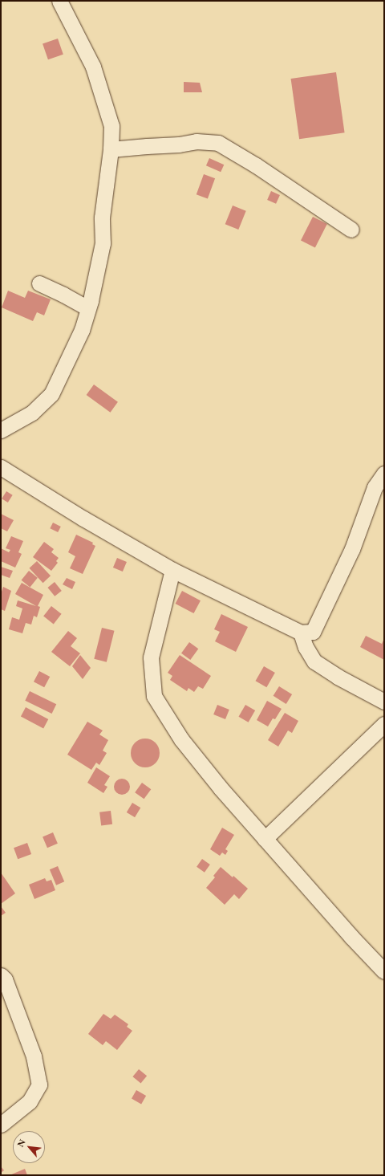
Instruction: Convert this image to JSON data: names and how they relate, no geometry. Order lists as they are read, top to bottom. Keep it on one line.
{"north":"top left"}
